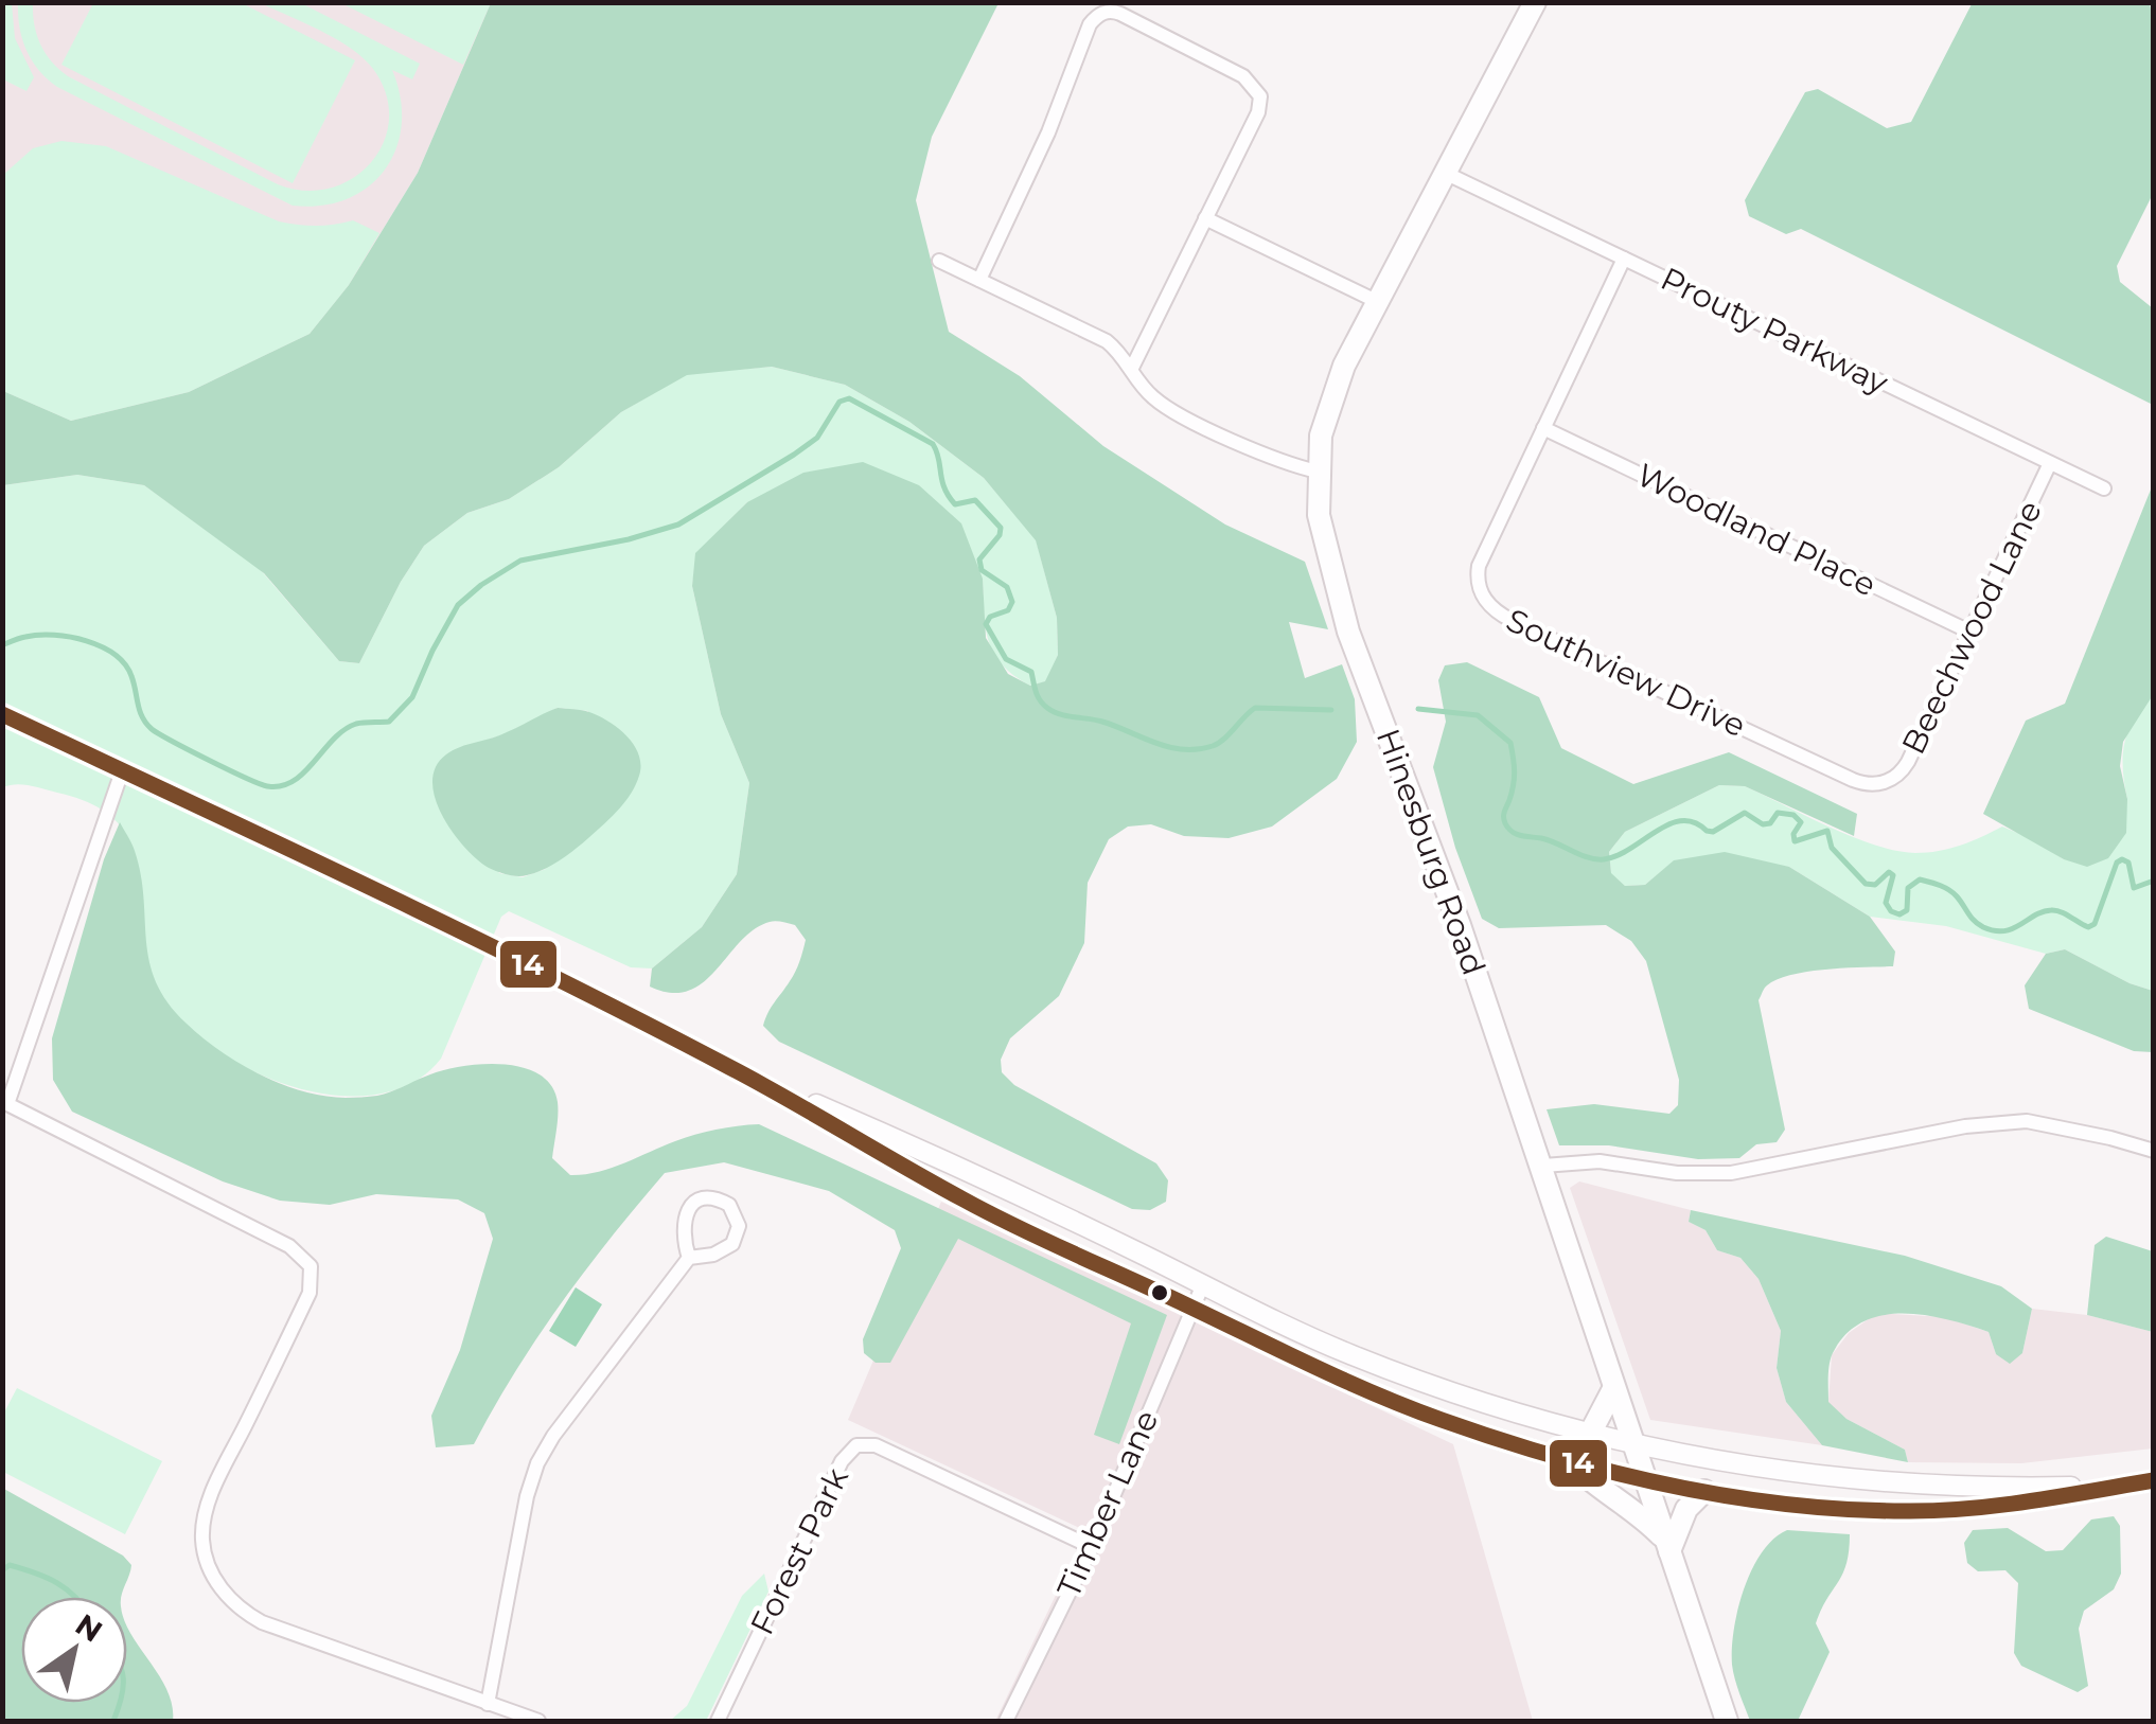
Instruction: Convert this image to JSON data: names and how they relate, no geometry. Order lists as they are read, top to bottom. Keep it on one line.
{"streets":{"main road":["Hinesburg Road"],"street":["Prouty Parkway","Woodland Place","Beechwood Lane","Southview Drive","Timber Lane","Forest Park"]},"crossings":[["Prouty Parkway","Beechwood Lane"],["Prouty Parkway","Southview Drive"],["Prouty Parkway","Hinesburg Road"],["Woodland Place","Beechwood Lane"],["Woodland Place","Southview Drive"],["Beechwood Lane","Southview Drive"],["Timber Lane","Forest Park"]],"lines":["transit line 14"],"north":"top right"}
